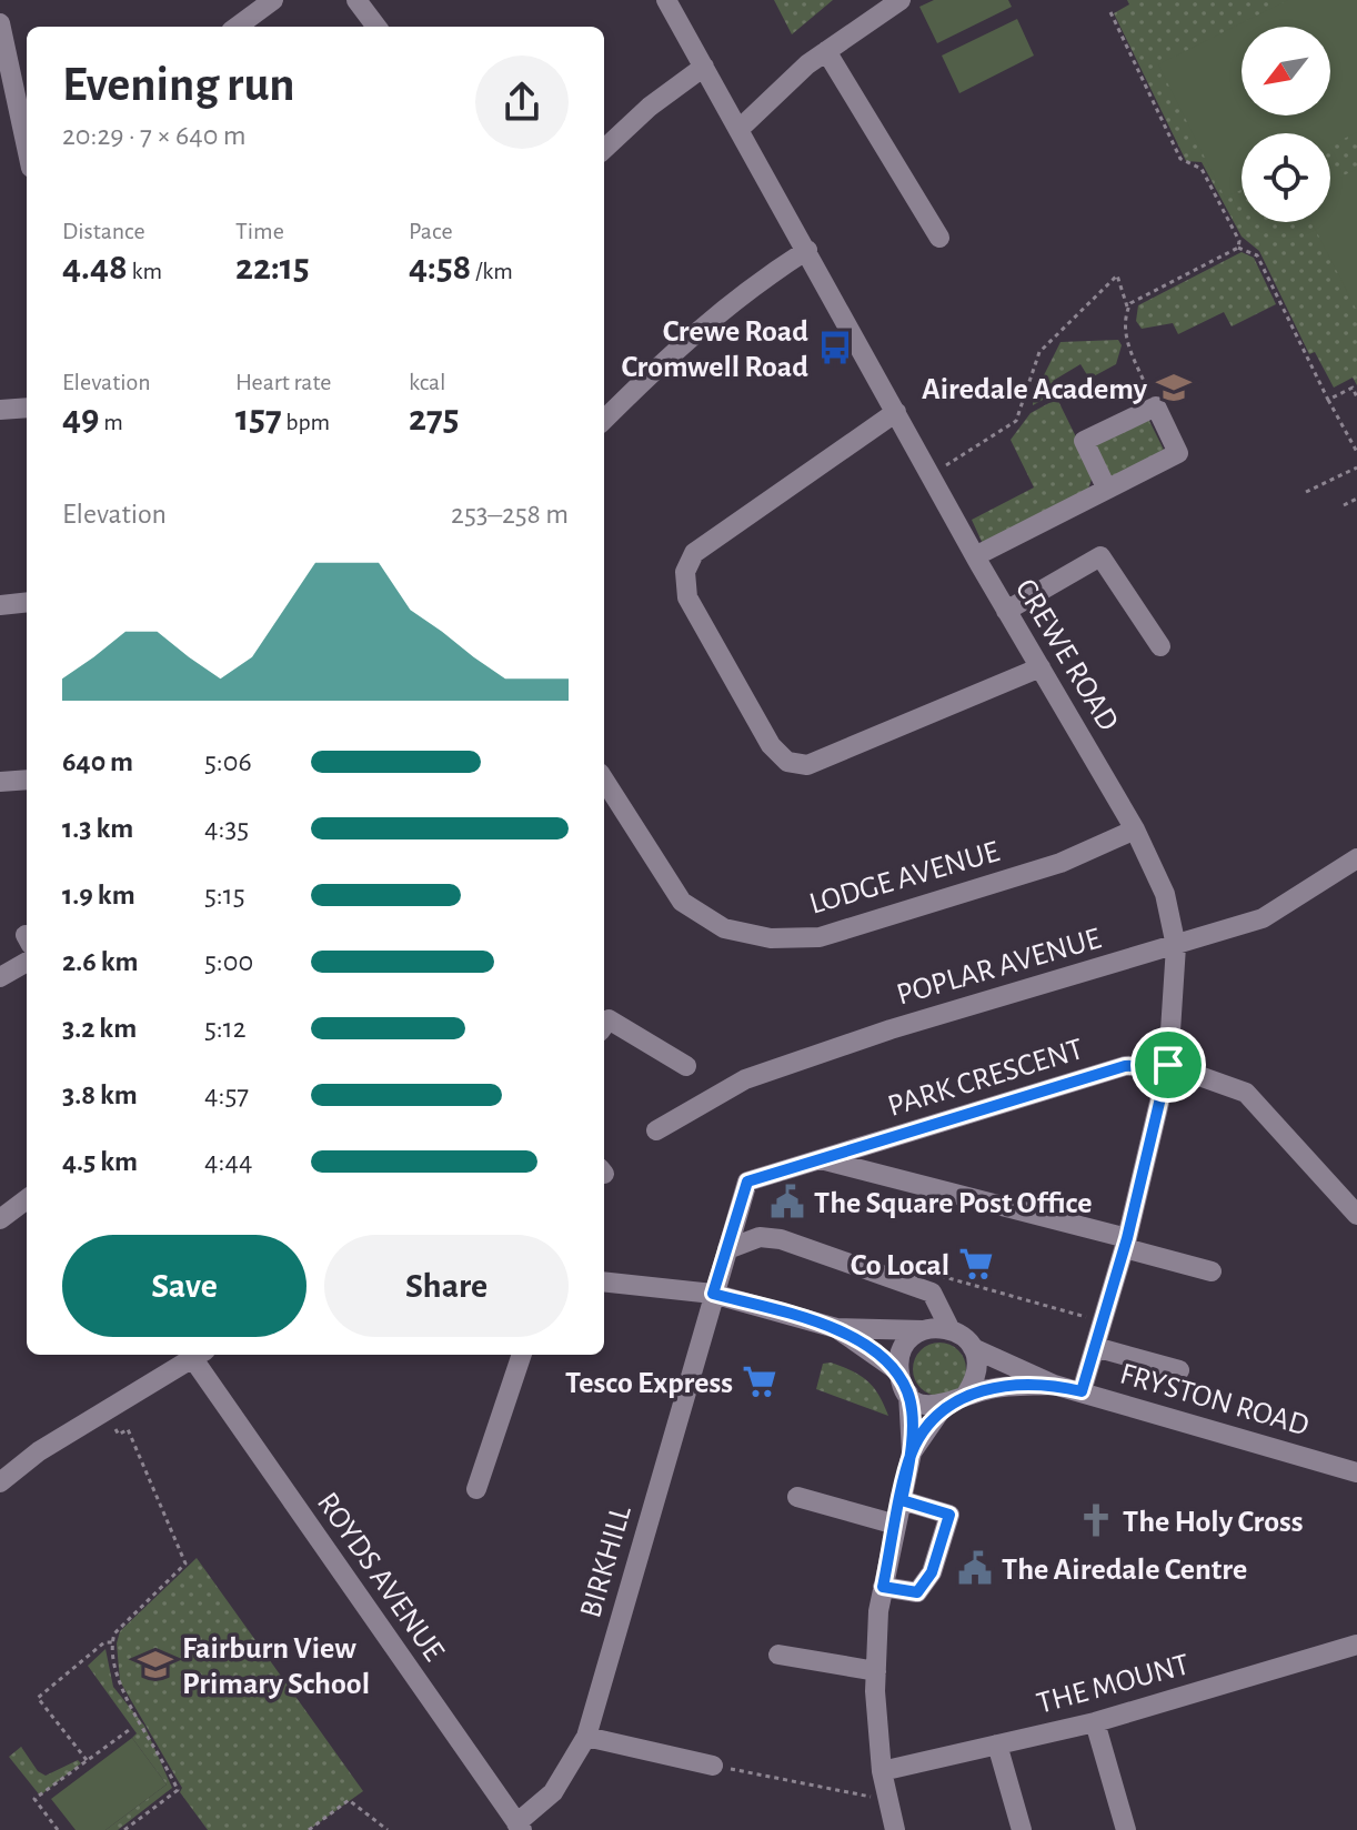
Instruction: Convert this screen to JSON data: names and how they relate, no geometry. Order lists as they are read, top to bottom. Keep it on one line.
{"streets":{"street":["CREWE ROAD","LODGE AVENUE","POPLAR AVENUE","PARK CRESCENT","FRYSTON ROAD","BIRKHILL","ROYDS AVENUE","THE MOUNT"]},"crossings":[["CREWE ROAD","LODGE AVENUE"],["CREWE ROAD","POPLAR AVENUE"],["CREWE ROAD","PARK CRESCENT"],["CREWE ROAD","FRYSTON ROAD"],["PARK CRESCENT","FRYSTON ROAD"],["PARK CRESCENT","BIRKHILL"],["BIRKHILL","ROYDS AVENUE"]],"places":{"bus stop":["Crewe Road Cromwell Road"],"school or university":["Airedale Academy","Fairburn View Primary School"],"public building":["The Square Post Office","The Airedale Centre"],"supermarket":["Co Local","Tesco Express"],"church":["The Holy Cross"]},"north":"bottom left","page":{"heading":["Evening run","20:29 · 7 × 640 m"],"stats":[["Distance","4.48 km"],["Time","22:15"],["Pace","4:58 /km"],["Elevation","49 m"],["Heart rate","157 bpm"],["kcal","275"]],"chart":["Elevation","253–258 m"],"list":[{"name":"640 m","note":"5:06"},{"name":"1.3 km","note":"4:35"},{"name":"1.9 km","note":"5:15"},{"name":"2.6 km","note":"5:00"},{"name":"3.2 km","note":"5:12"},{"name":"3.8 km","note":"4:57"},{"name":"4.5 km","note":"4:44"}],"buttons":["Save","Share"]}}
